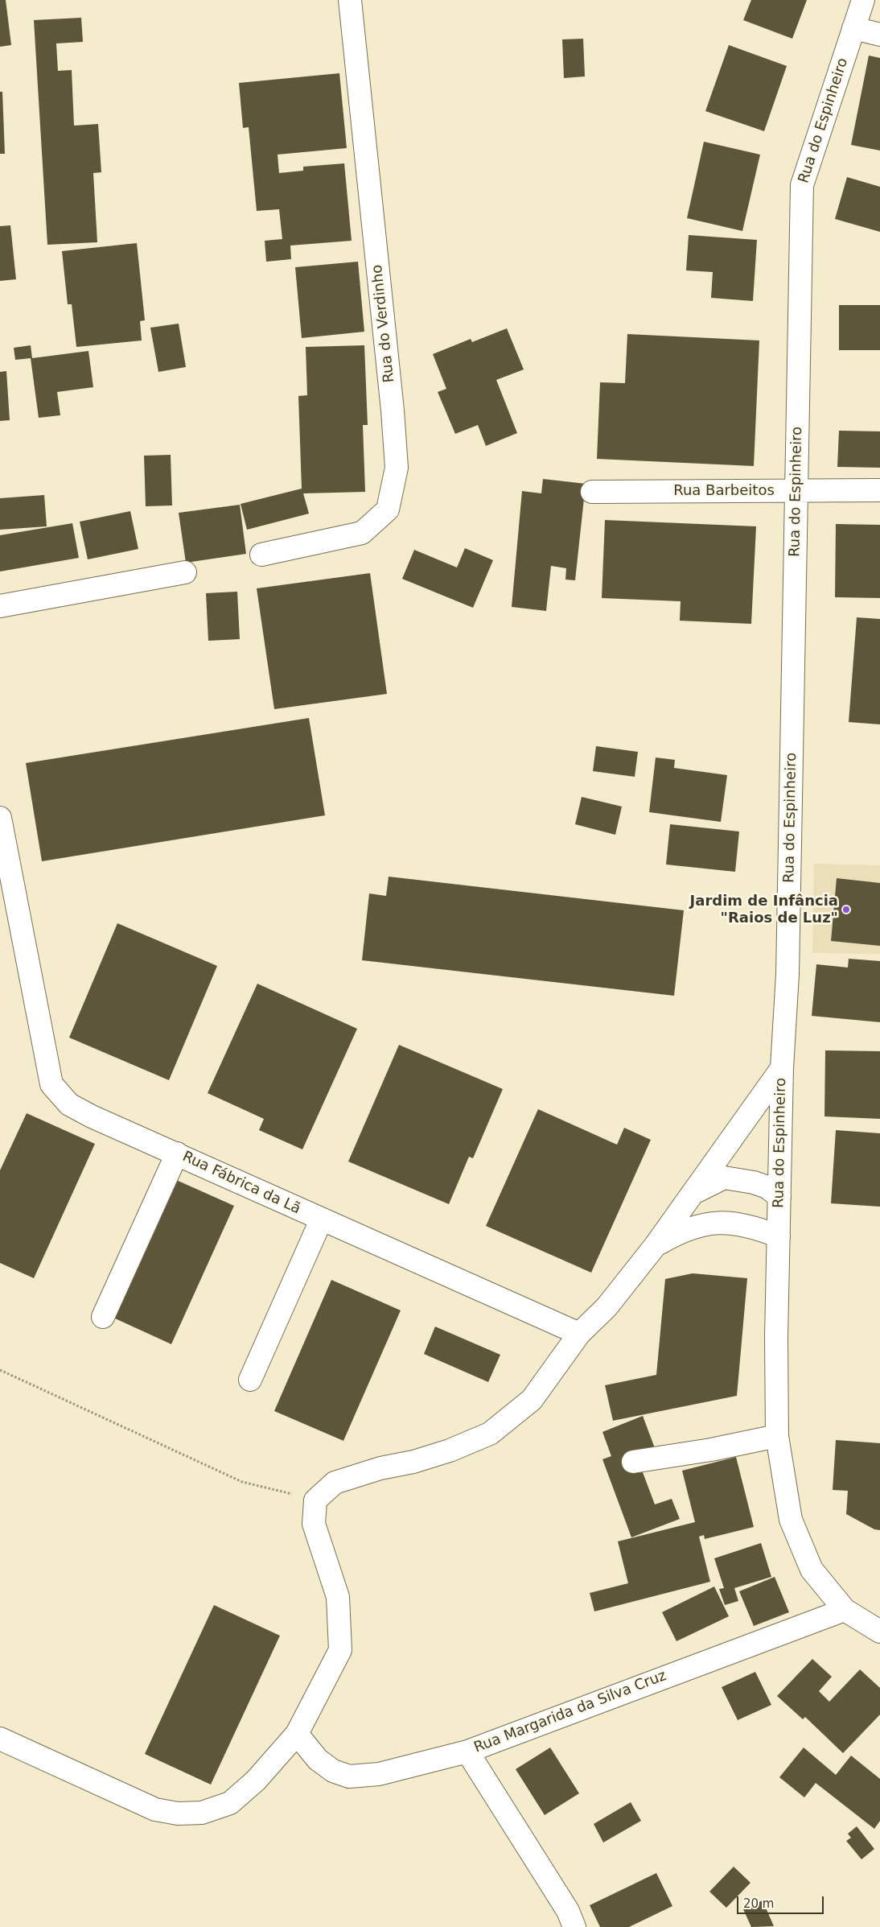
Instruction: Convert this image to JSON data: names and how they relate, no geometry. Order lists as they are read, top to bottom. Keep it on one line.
{"streets":{"street":["Rua do Espinheiro","Rua do Verdinho","Rua Barbeitos","Rua Fábrica da Lã","Rua Margarida da Silva Cruz"]},"crossings":[["Rua do Espinheiro","Rua Barbeitos"],["Rua do Espinheiro","Rua Margarida da Silva Cruz"]],"places":["Jardim de Infância \"Raios de Luz\""],"scale_bar":"20 m"}
